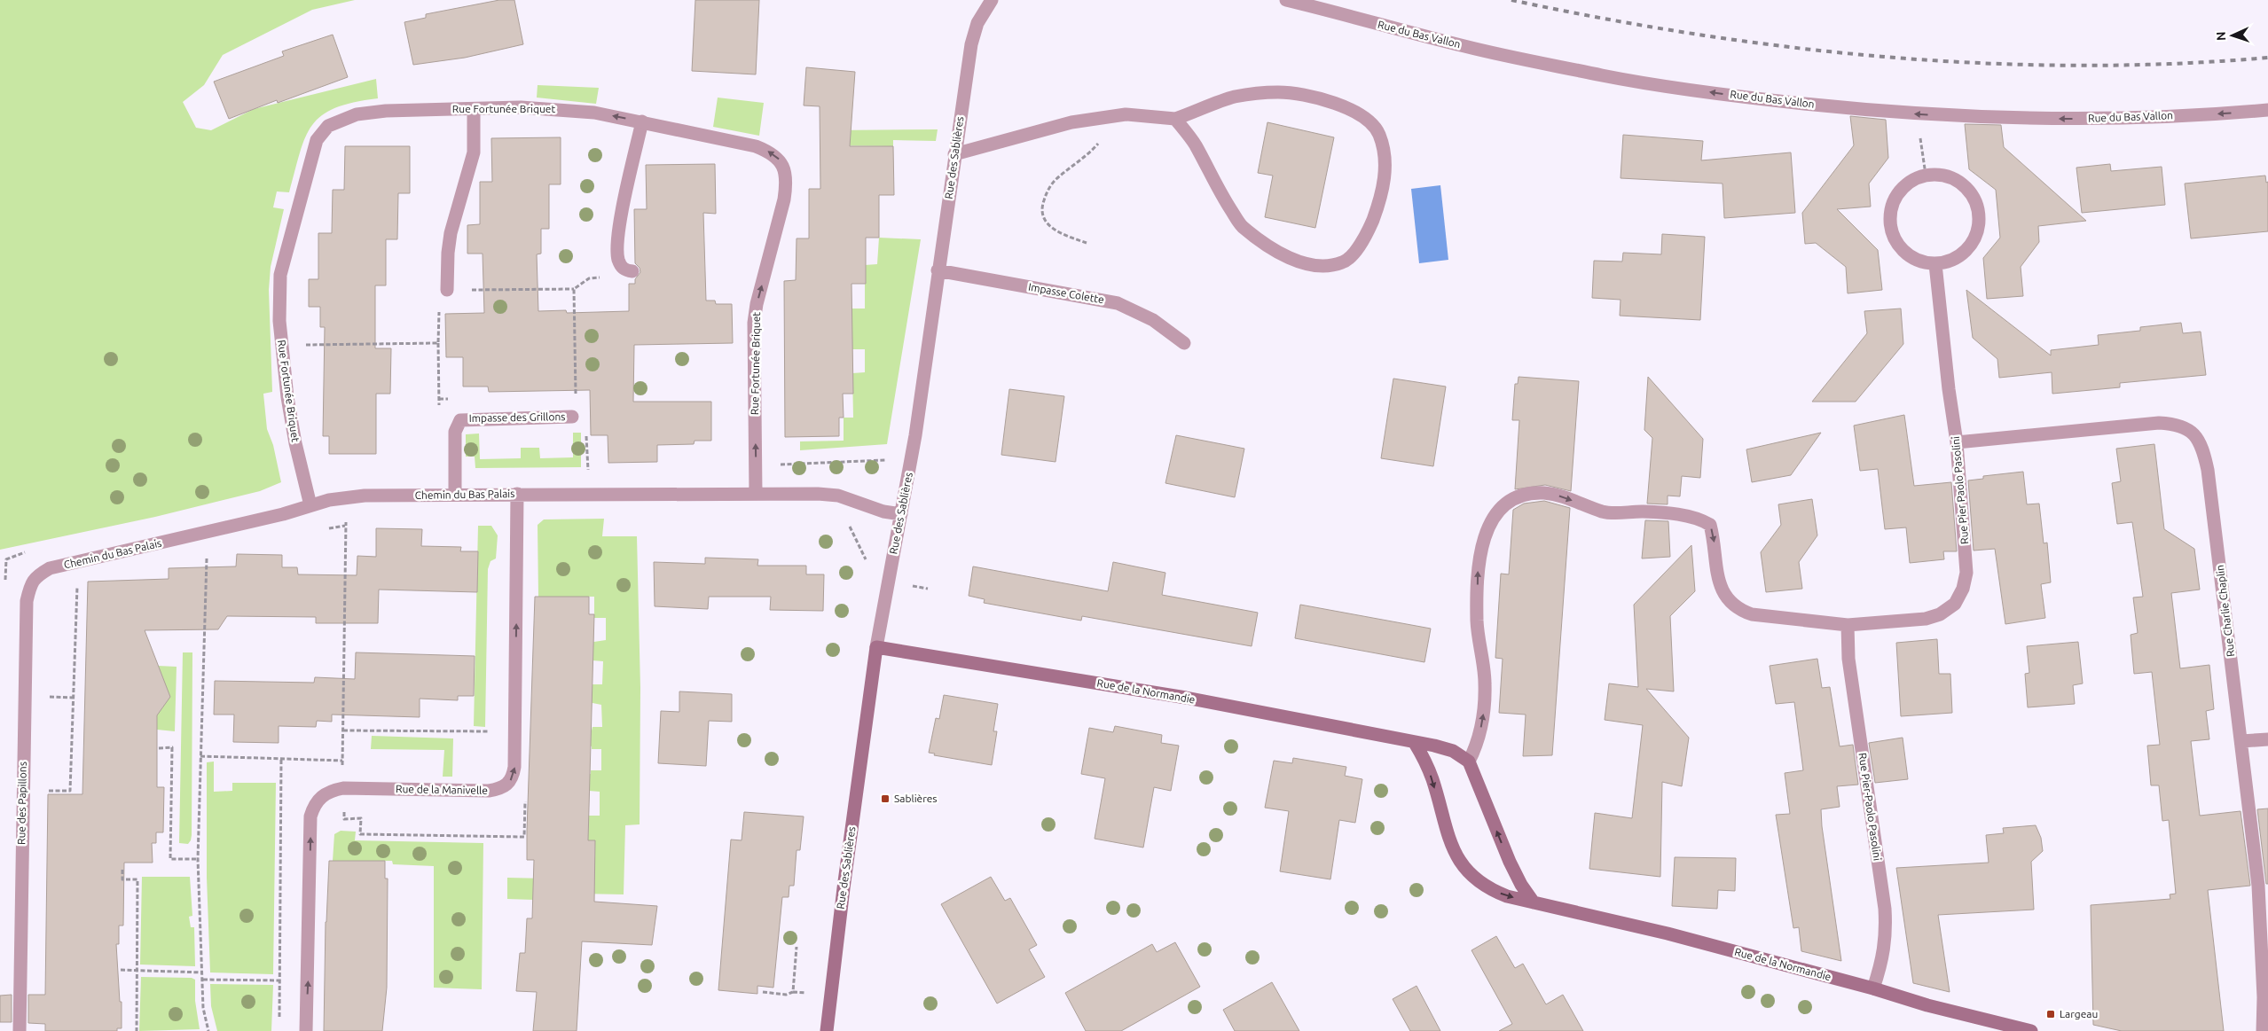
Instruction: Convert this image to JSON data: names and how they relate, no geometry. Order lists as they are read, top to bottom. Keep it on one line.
{"streets":{"street":["Rue du Bas Vallon","Rue Fortunée Briquet","Rue des Sablières","Impasse Colette","Impasse des Grillons","Rue Pier Paolo Pasolini","Chemin du Bas Palais","Rue Charlie Chaplin","Rue de la Normandie","Rue de la Manivelle","Rue des Papillons","Rue Pier-Paolo Pasolini"]},"crossings":[["Rue Fortunée Briquet","Chemin du Bas Palais"],["Rue des Sablières","Impasse Colette"],["Rue des Sablières","Chemin du Bas Palais"],["Rue des Sablières","Rue de la Normandie"],["Impasse des Grillons","Chemin du Bas Palais"],["Rue Pier Paolo Pasolini","Rue Charlie Chaplin"],["Rue Pier Paolo Pasolini","Rue de la Normandie"],["Rue Pier Paolo Pasolini","Rue Pier-Paolo Pasolini"],["Chemin du Bas Palais","Rue de la Manivelle"],["Chemin du Bas Palais","Rue des Papillons"],["Rue de la Normandie","Rue Pier-Paolo Pasolini"]],"one_way":["Rue du Bas Vallon","Rue de la Manivelle"],"places":{"transit":["Sablières","Largeau"]},"north":"left"}
